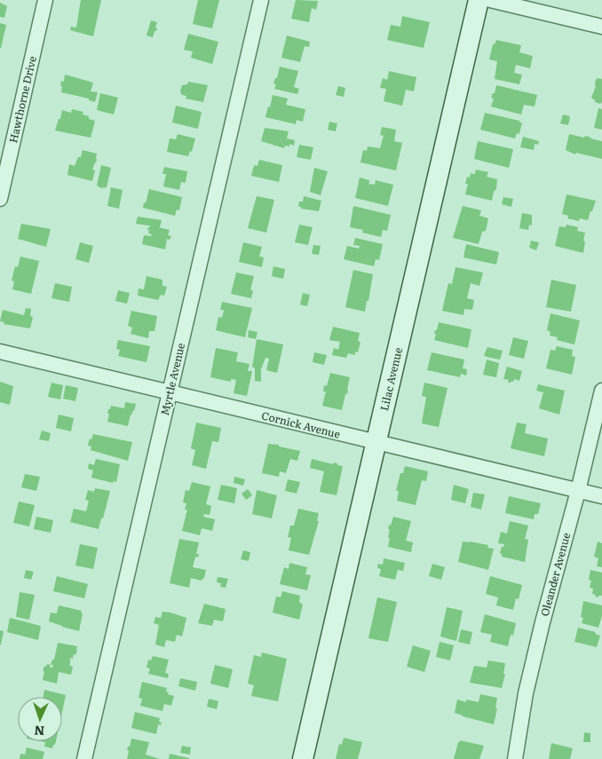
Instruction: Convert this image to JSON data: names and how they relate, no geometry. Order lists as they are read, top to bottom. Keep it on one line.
{"streets":{"street":["Hawthorne Drive","Myrtle Avenue","Lilac Avenue","Cornick Avenue","Oleander Avenue"]},"crossings":[["Myrtle Avenue","Cornick Avenue"],["Lilac Avenue","Cornick Avenue"],["Cornick Avenue","Oleander Avenue"]],"north":"bottom"}
